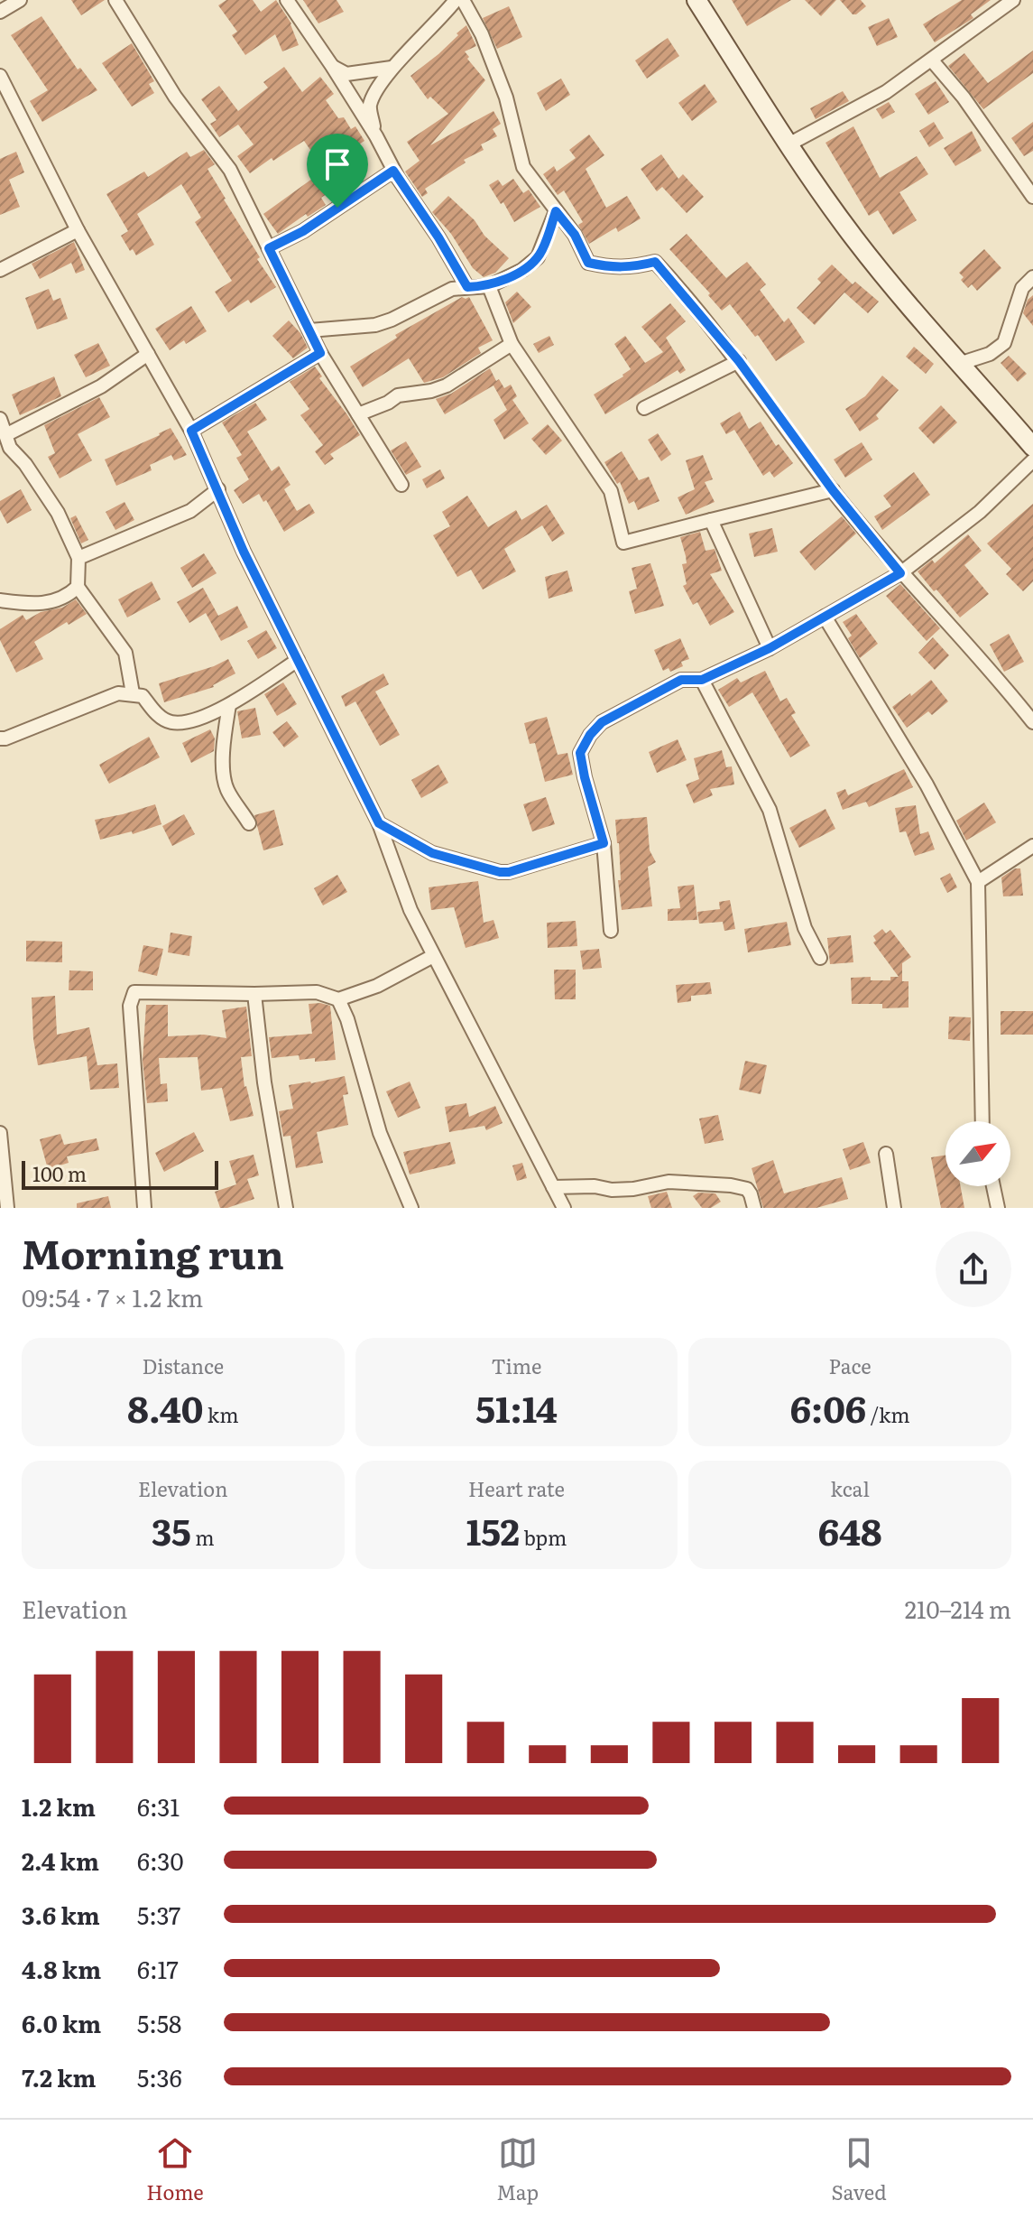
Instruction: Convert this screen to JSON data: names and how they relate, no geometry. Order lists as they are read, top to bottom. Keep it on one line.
{"scale_bar":"100 m","north":"top right","page":{"scale":"100 m","heading":["Morning run","09:54 · 7 × 1.2 km"],"stats":[["Distance","8.40 km"],["Time","51:14"],["Pace","6:06 /km"],["Elevation","35 m"],["Heart rate","152 bpm"],["kcal","648"]],"chart":["Elevation","210–214 m"],"list":[{"name":"1.2 km","note":"6:31"},{"name":"2.4 km","note":"6:30"},{"name":"3.6 km","note":"5:37"},{"name":"4.8 km","note":"6:17"},{"name":"6.0 km","note":"5:58"},{"name":"7.2 km","note":"5:36"}],"tabs":["Home","Map","Saved"]}}
